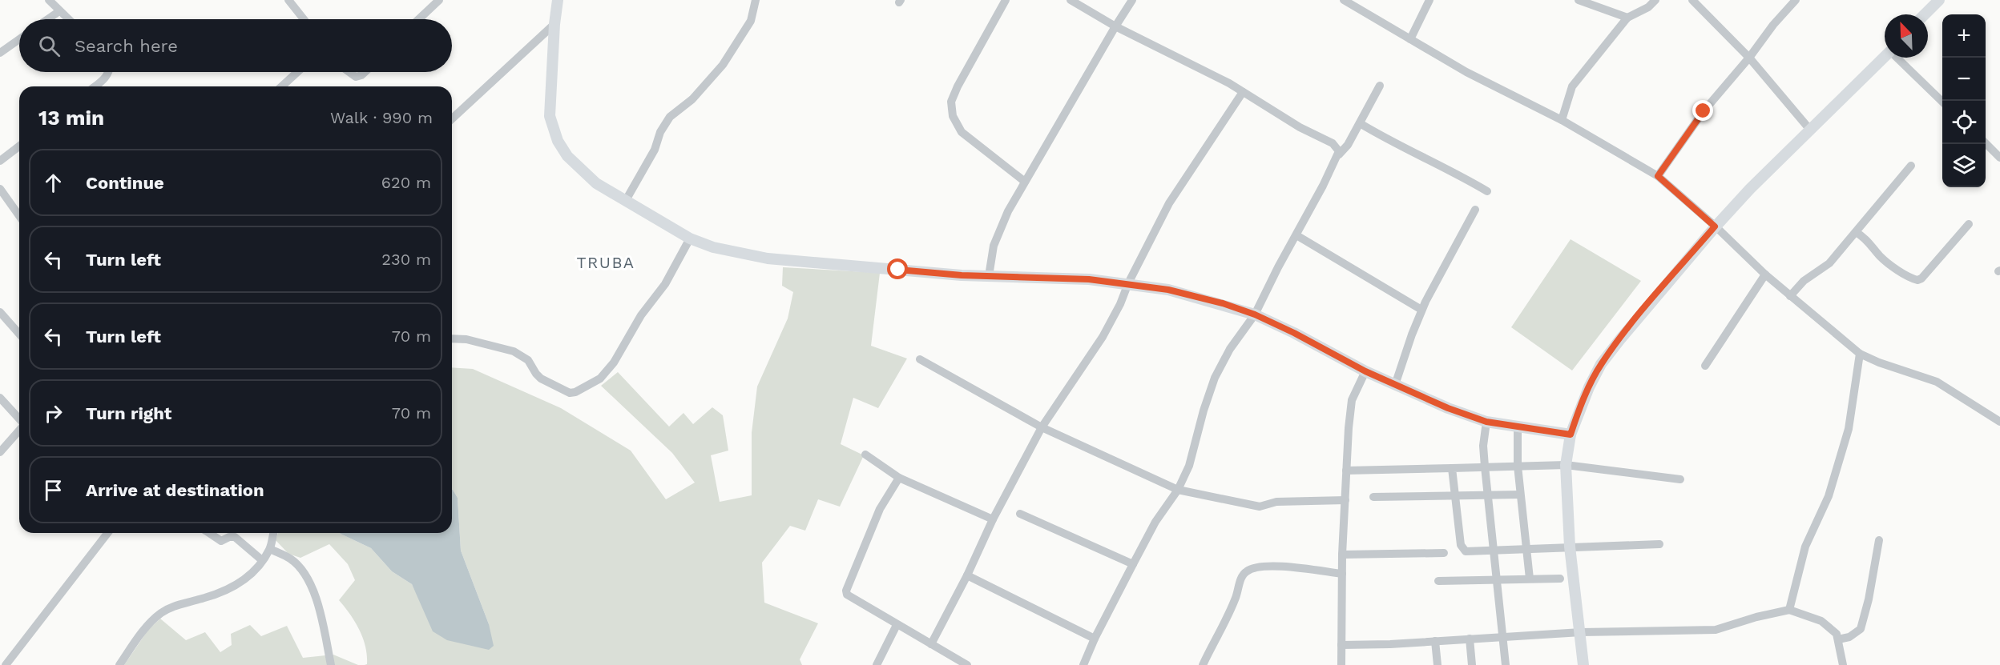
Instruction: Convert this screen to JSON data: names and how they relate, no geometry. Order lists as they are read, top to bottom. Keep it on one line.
{"districts":["TRUBA"],"north":"top left","page":{"map_buttons":["+","−"],"search":"Search here","heading":["13 min","Walk · 990 m"],"list":[["Continue","620 m"],["Turn left","230 m"],["Turn left","70 m"],["Turn right","70 m"],"Arrive at destination"]}}
